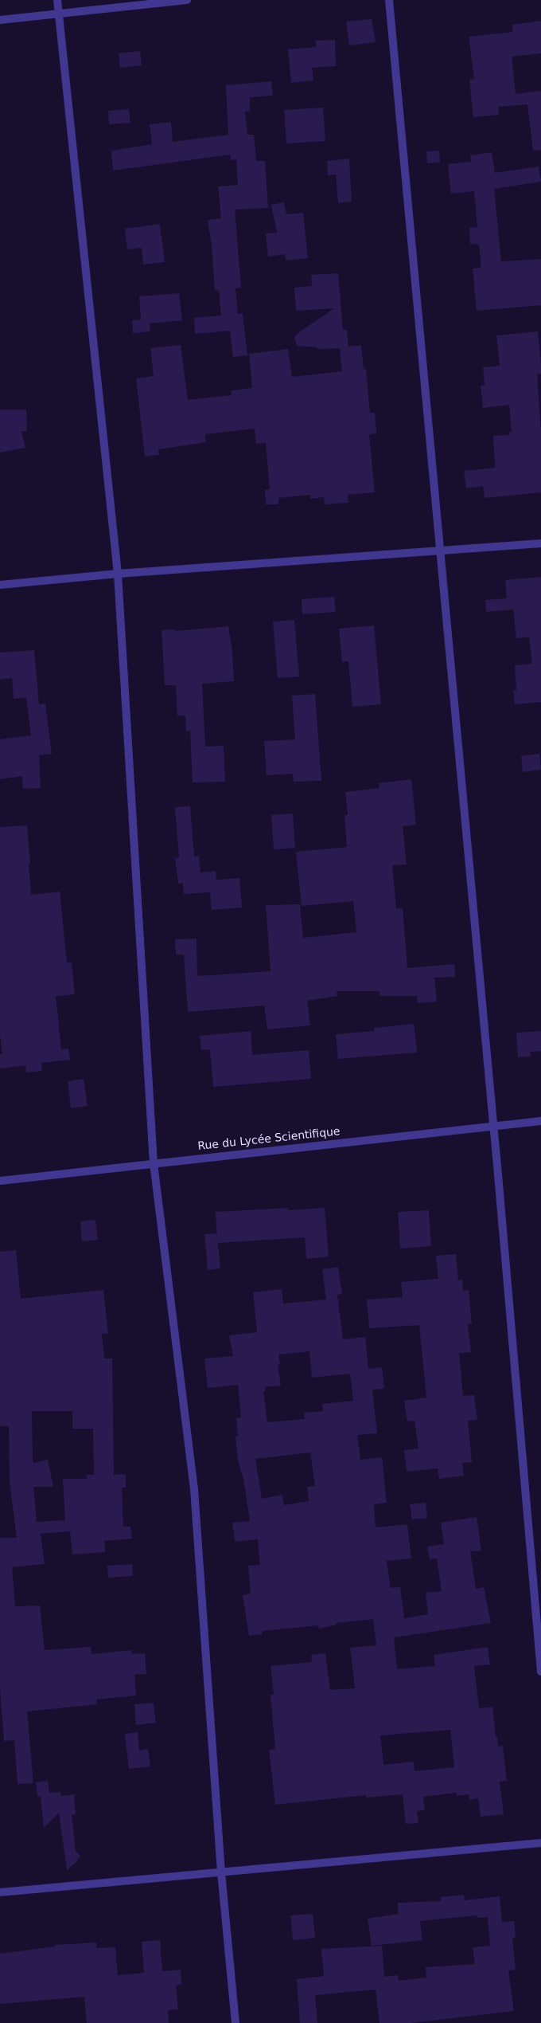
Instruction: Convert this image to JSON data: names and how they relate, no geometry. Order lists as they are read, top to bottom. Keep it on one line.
{"streets":{"street":["Rue du Lycée Scientifique"]}}
